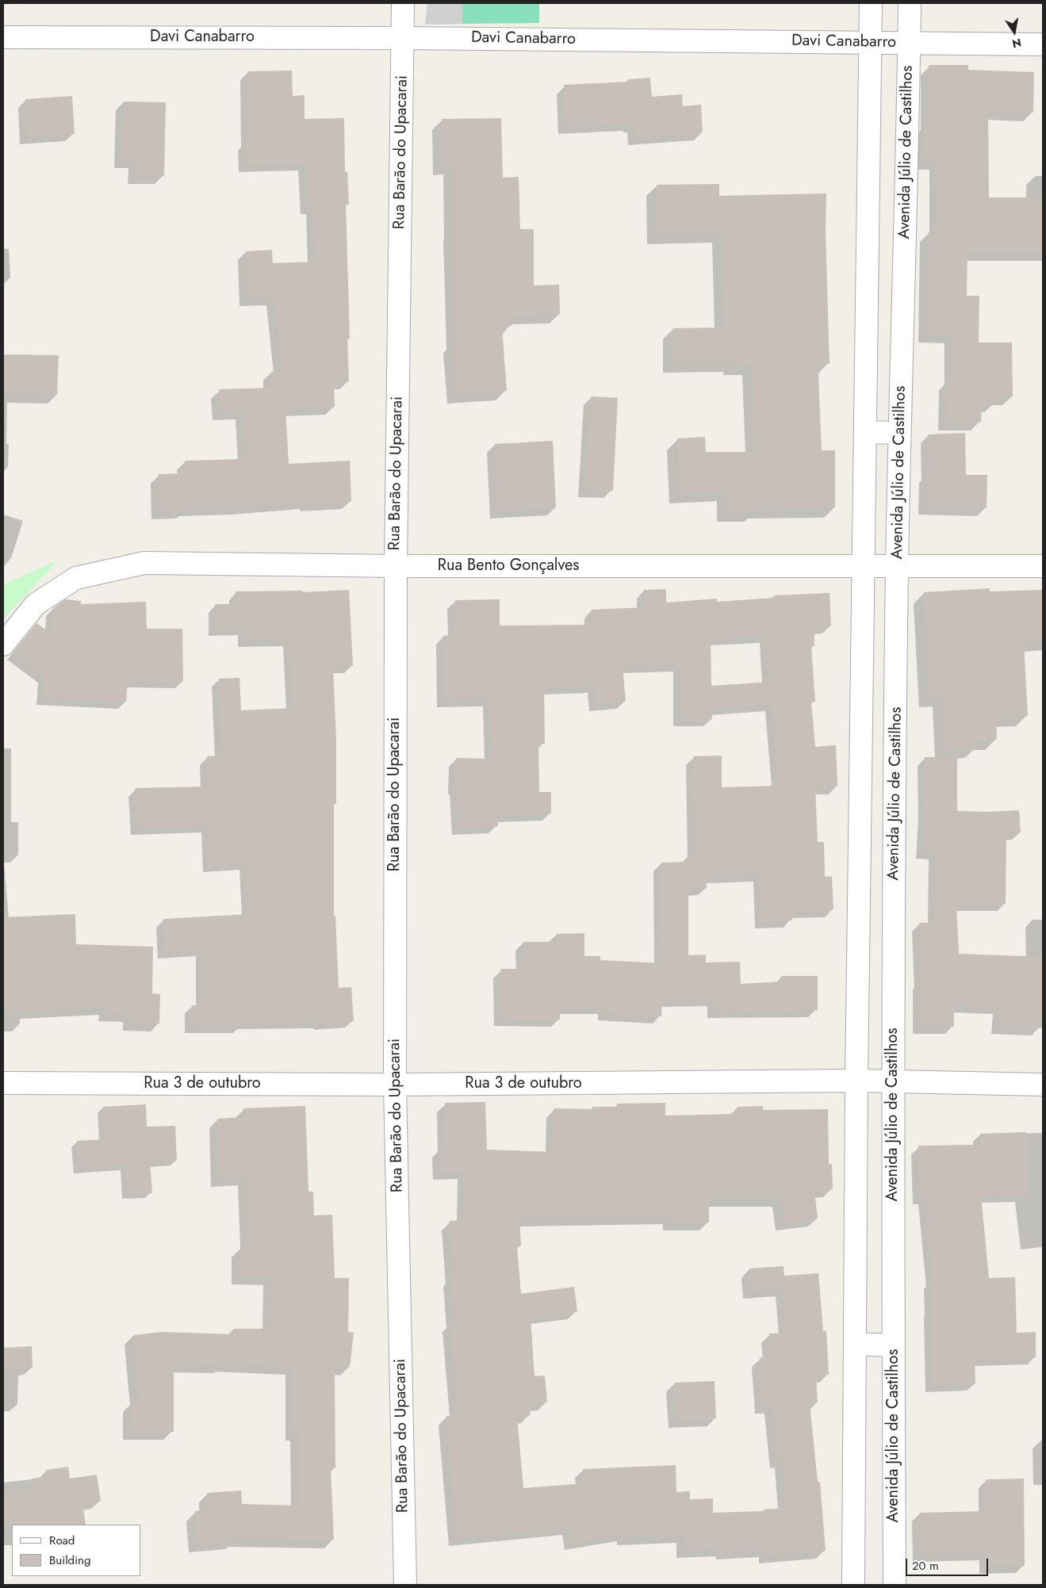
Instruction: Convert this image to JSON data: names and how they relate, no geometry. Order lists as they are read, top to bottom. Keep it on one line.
{"streets":{"street":["Davi Canabarro","Rua Barão do Upacarai","Avenida Júlio de Castilhos","Rua Bento Gonçalves","Rua 3 de outubro"]},"crossings":[["Davi Canabarro","Rua Barão do Upacarai"],["Davi Canabarro","Avenida Júlio de Castilhos"],["Rua Barão do Upacarai","Rua Bento Gonçalves"],["Rua Barão do Upacarai","Rua 3 de outubro"],["Avenida Júlio de Castilhos","Rua Bento Gonçalves"],["Avenida Júlio de Castilhos","Rua 3 de outubro"]],"legend":["Road","Building"],"scale_bar":"20 m","north":"bottom"}
